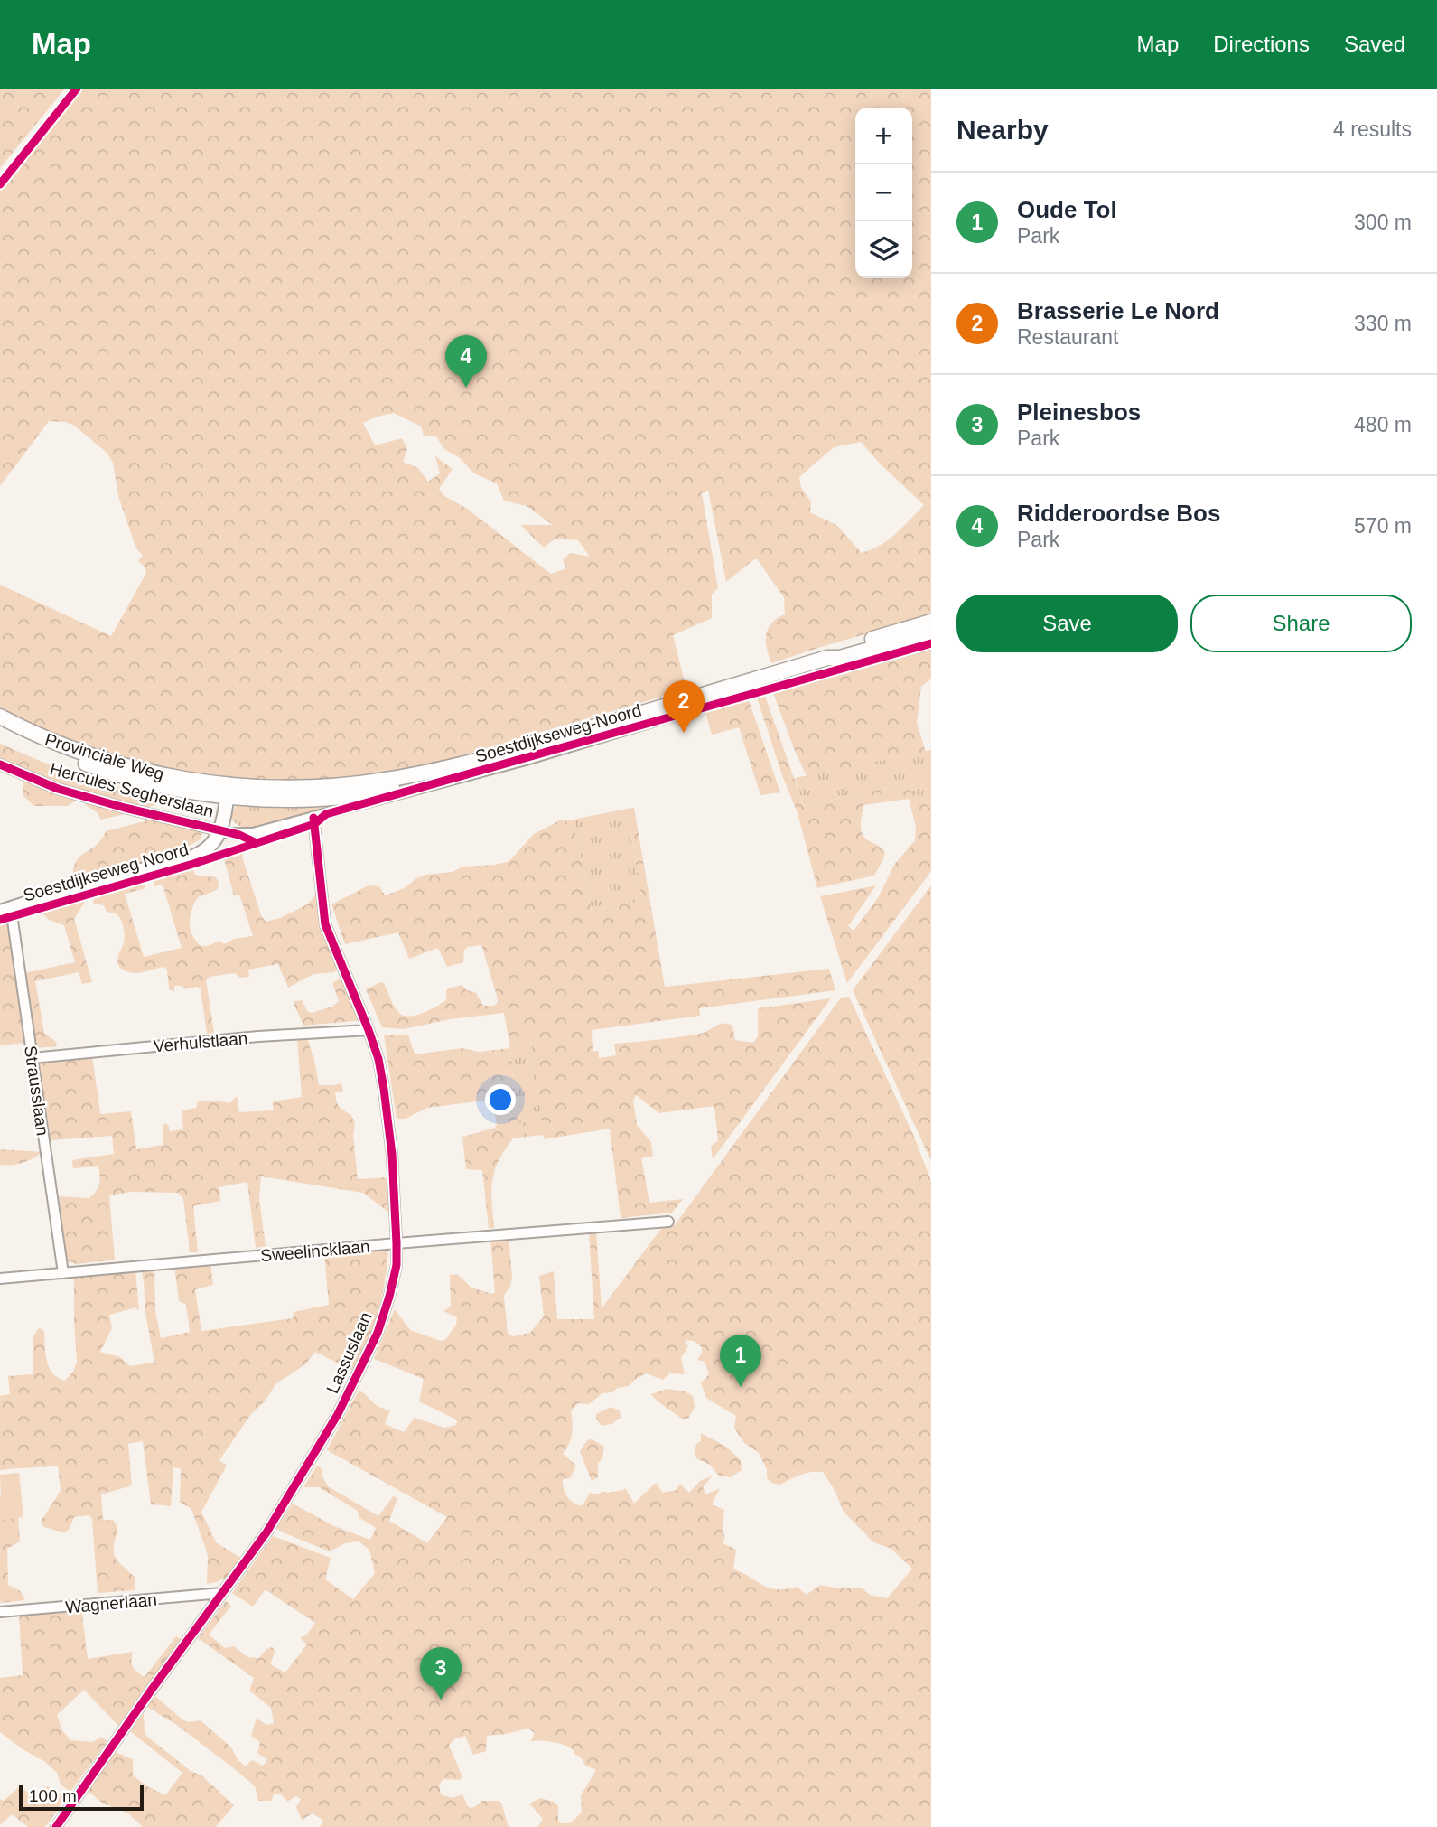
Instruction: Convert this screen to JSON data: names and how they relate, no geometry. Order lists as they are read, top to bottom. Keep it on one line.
{"streets":{"main road":["Provinciale Weg","Soestdijkseweg Noord"],"street":["Soestdijkseweg-Noord","Hercules Segherslaan","Verhulstlaan","Strausslaan","Sweelincklaan","Lassuslaan","Wagnerlaan"]},"crossings":[["Soestdijkseweg-Noord","Hercules Segherslaan"],["Soestdijkseweg-Noord","Lassuslaan"],["Provinciale Weg","Soestdijkseweg Noord"],["Hercules Segherslaan","Soestdijkseweg Noord"],["Soestdijkseweg Noord","Strausslaan"],["Verhulstlaan","Strausslaan"],["Verhulstlaan","Lassuslaan"],["Strausslaan","Sweelincklaan"],["Sweelincklaan","Lassuslaan"],["Lassuslaan","Wagnerlaan"]],"scale_bar":"100 m","page":{"header":"Map","nav":["Map","Directions","Saved"],"heading":["Nearby","4 results"],"map_buttons":["+","−"],"list":[{"mark":"1","name":"Oude Tol","note":"Park","value":"300 m"},{"mark":"2","name":"Brasserie Le Nord","note":"Restaurant","value":"330 m"},{"mark":"3","name":"Pleinesbos","note":"Park","value":"480 m"},{"mark":"4","name":"Ridderoordse Bos","note":"Park","value":"570 m"}],"pins":["4","2","1","3"],"buttons":["Save","Share"],"scale":"100 m"}}
